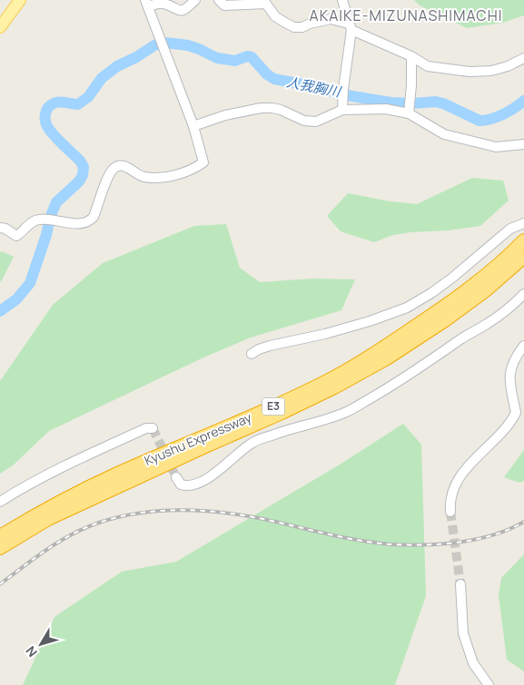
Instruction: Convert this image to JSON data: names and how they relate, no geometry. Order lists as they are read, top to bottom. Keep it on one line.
{"streets":{"highway":["E3","Kyushu Expressway"]},"districts":["AKAIKE-MIZUNASHIMACHI"],"water":["人我胸川"],"north":"bottom left"}
